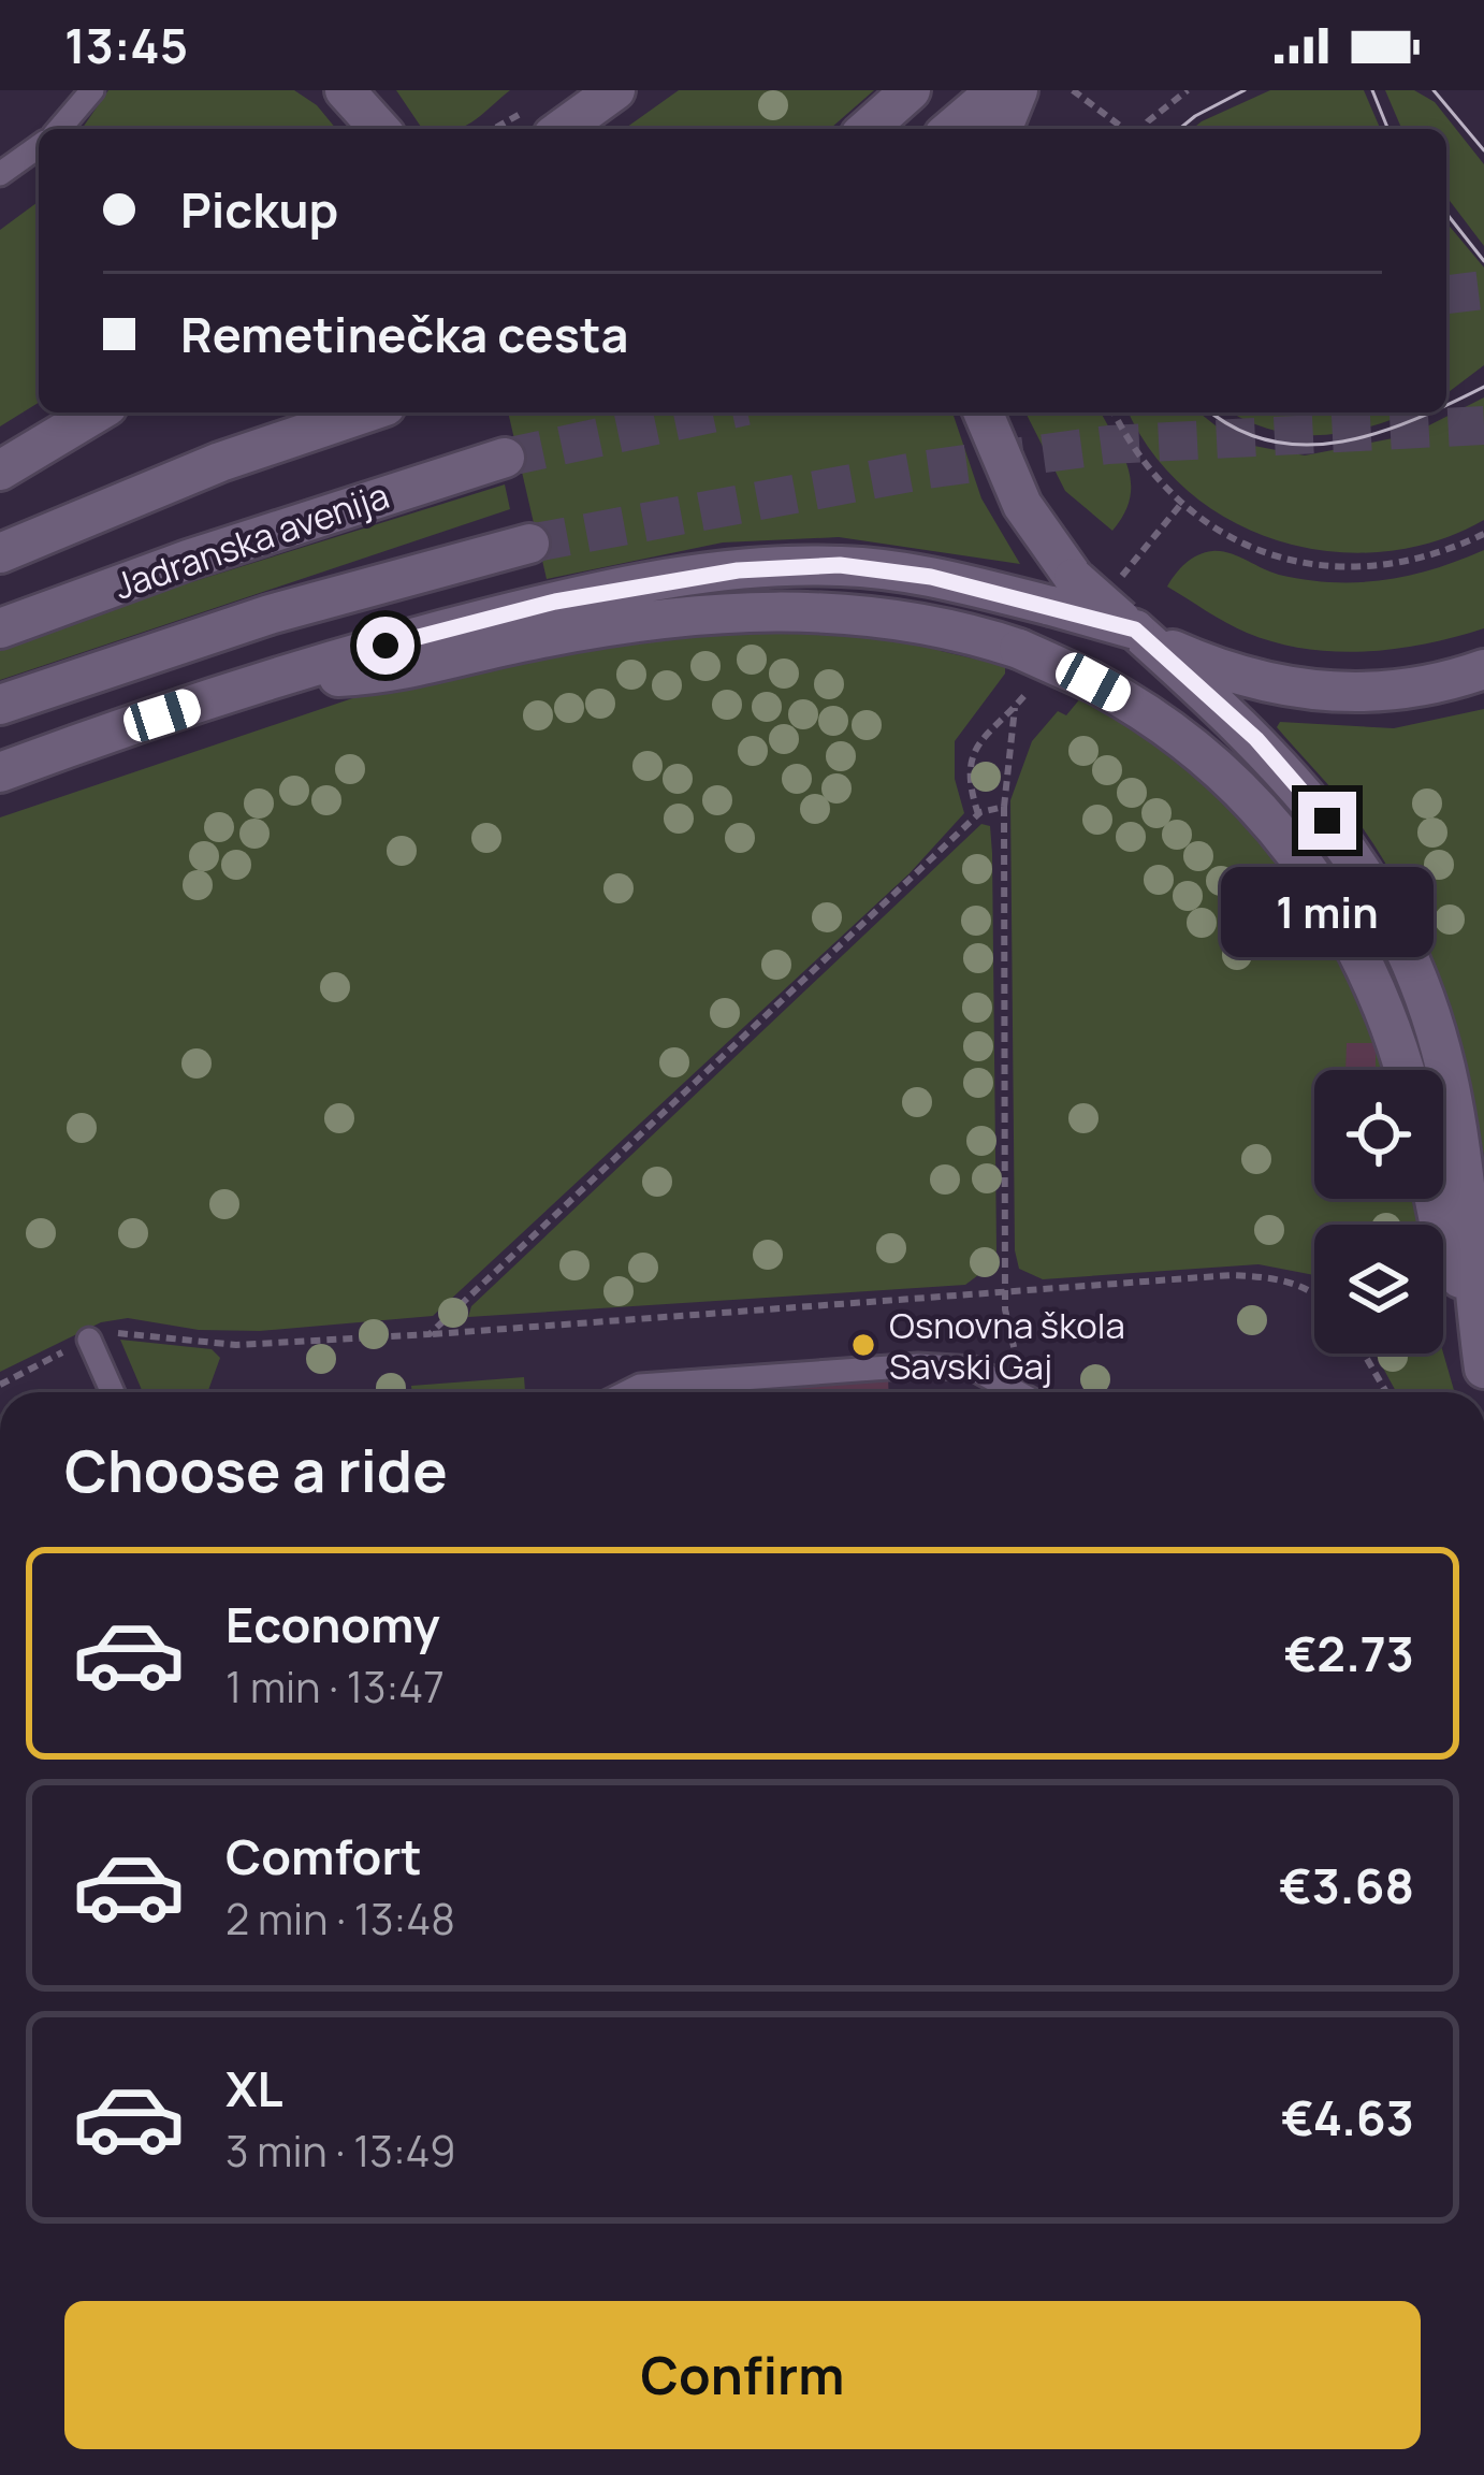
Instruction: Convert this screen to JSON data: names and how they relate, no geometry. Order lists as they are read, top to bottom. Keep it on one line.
{"streets":{"main road":["Jadranska avenija"]},"places":["Osnovna škola Savski Gaj"],"page":{"status":"13:45","banner":["Pickup","Remetinečka cesta"],"bubble":"1 min","heading":"Choose a ride","list":[{"name":"Economy","note":"1 min · 13:47","value":"€2.73"},{"name":"Comfort","note":"2 min · 13:48","value":"€3.68"},{"name":"XL","note":"3 min · 13:49","value":"€4.63"}],"buttons":"Confirm"}}
